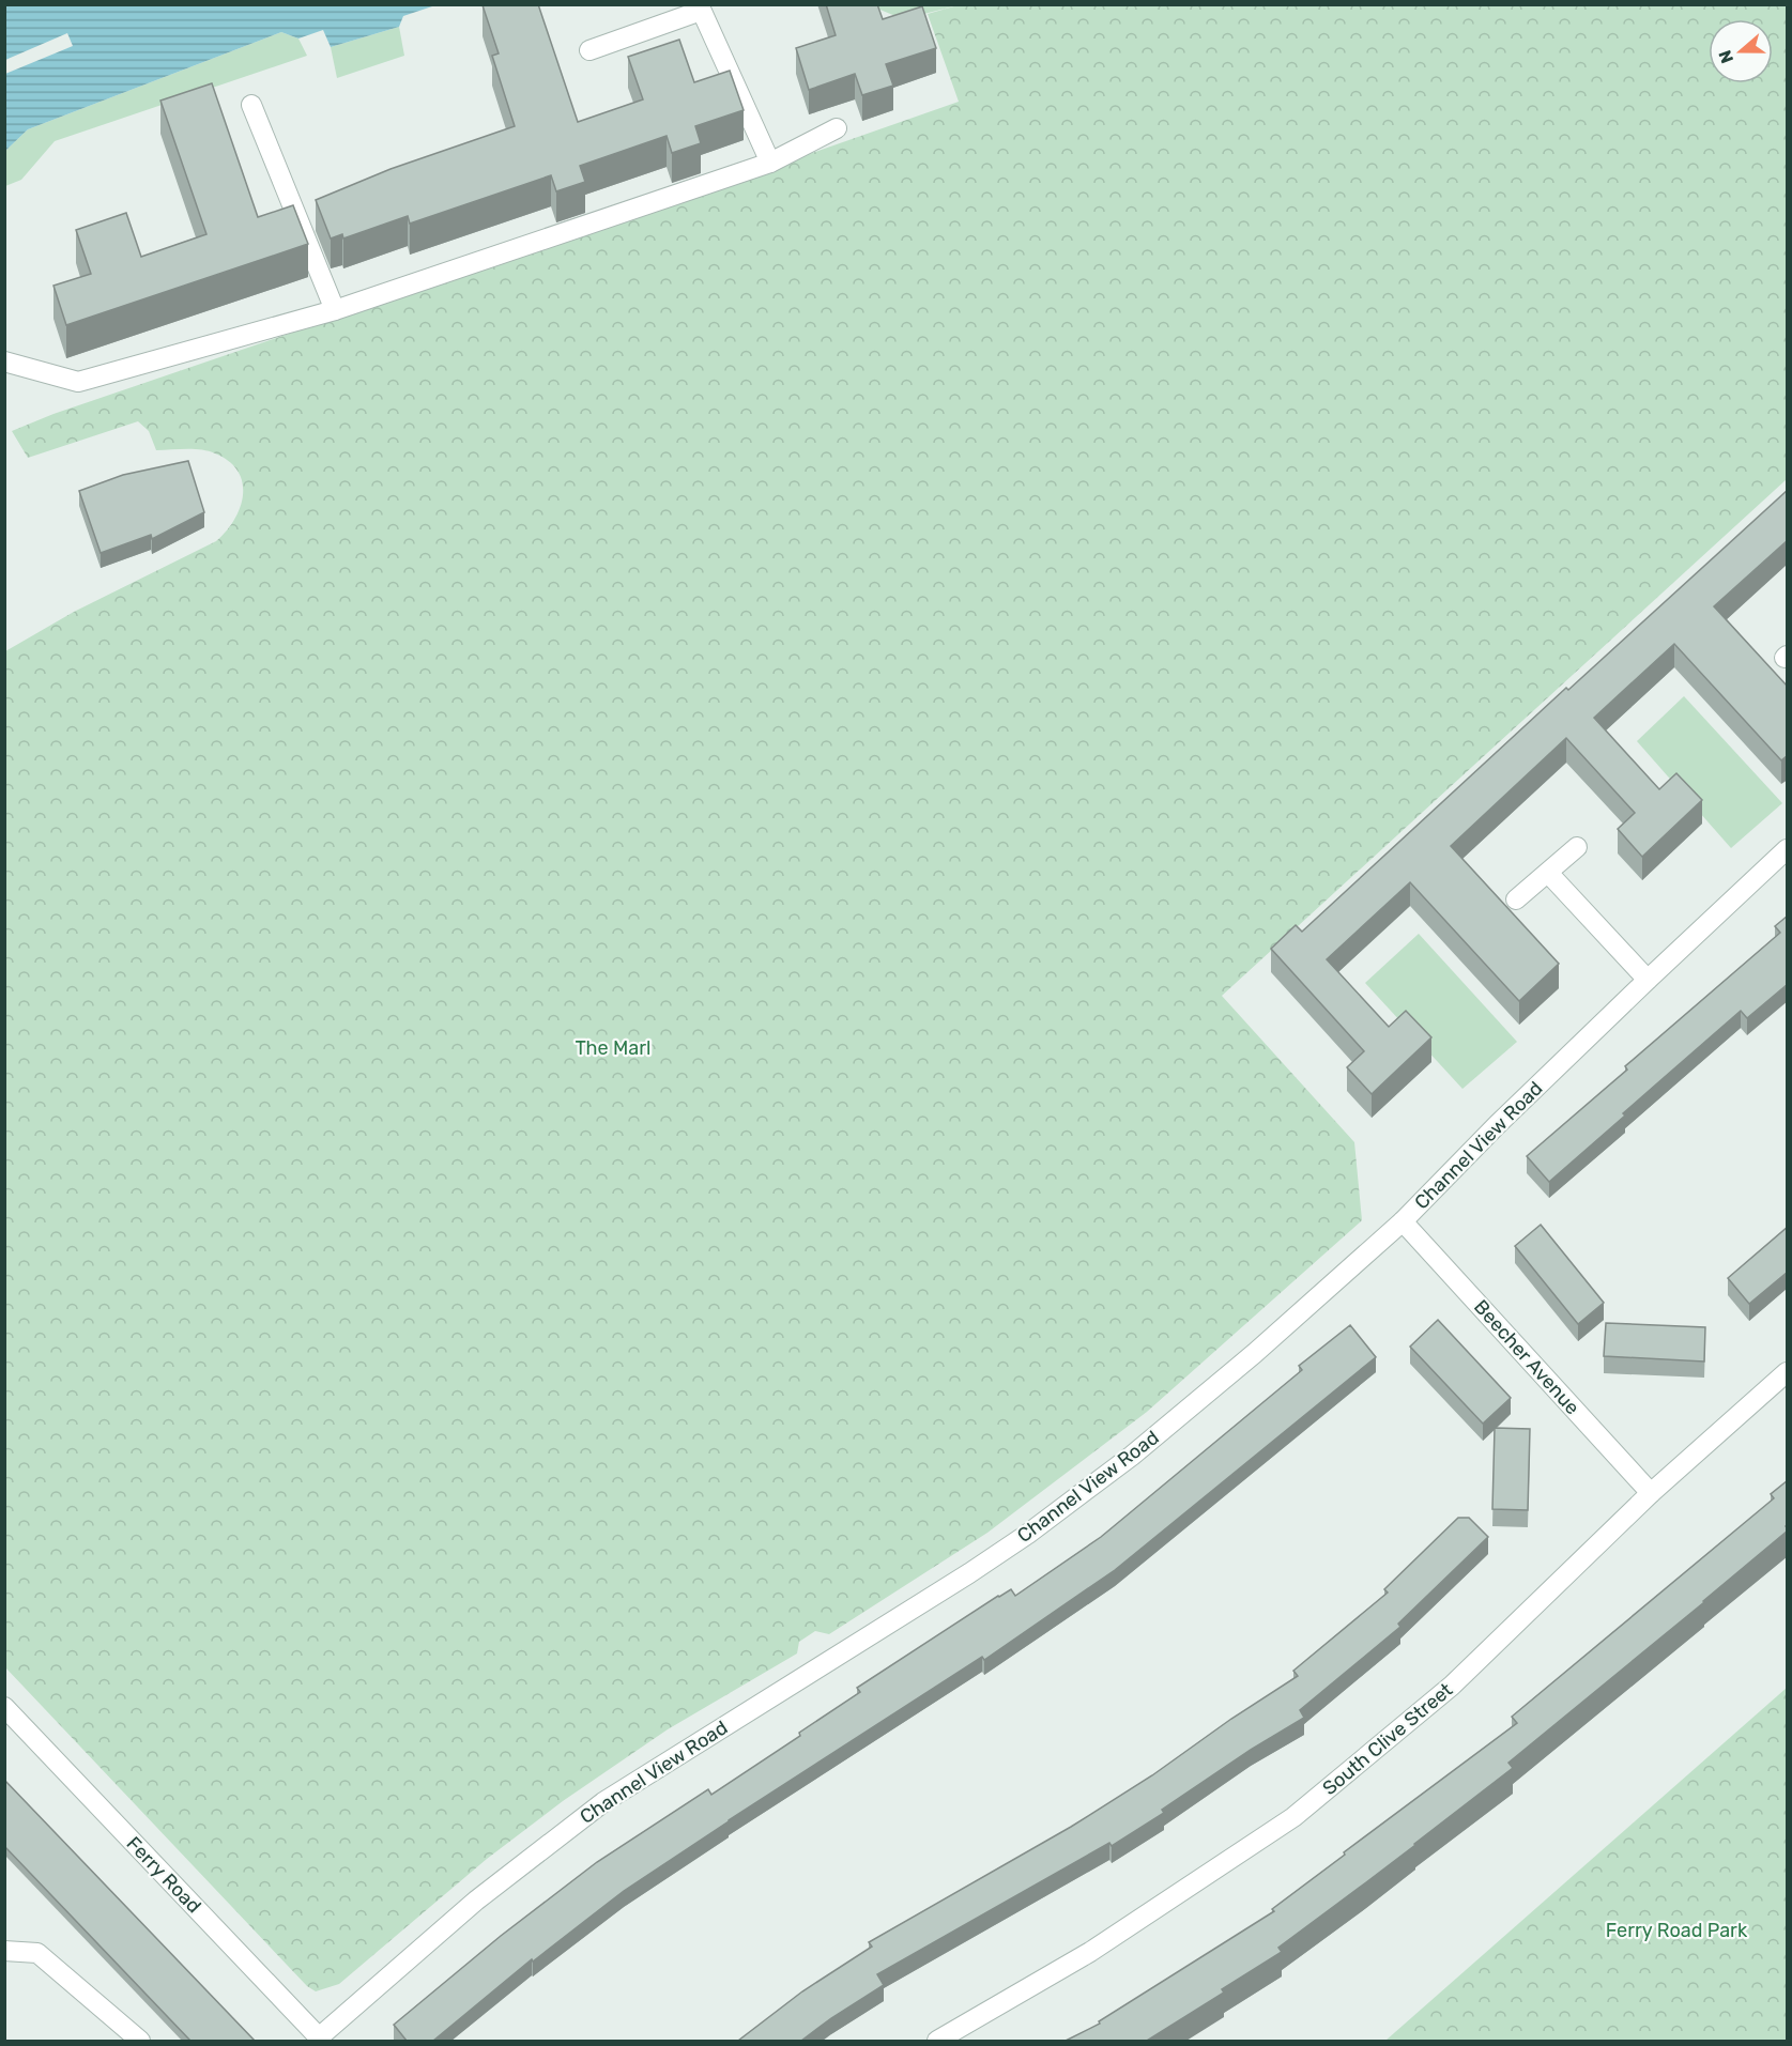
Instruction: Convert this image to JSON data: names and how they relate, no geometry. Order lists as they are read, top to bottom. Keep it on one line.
{"streets":{"street":["Channel View Road","Beecher Avenue","South Clive Street","Ferry Road"]},"crossings":[["Channel View Road","Beecher Avenue"],["Channel View Road","Ferry Road"],["Beecher Avenue","South Clive Street"]],"parks":["The Marl","Ferry Road Park"],"north":"left"}
